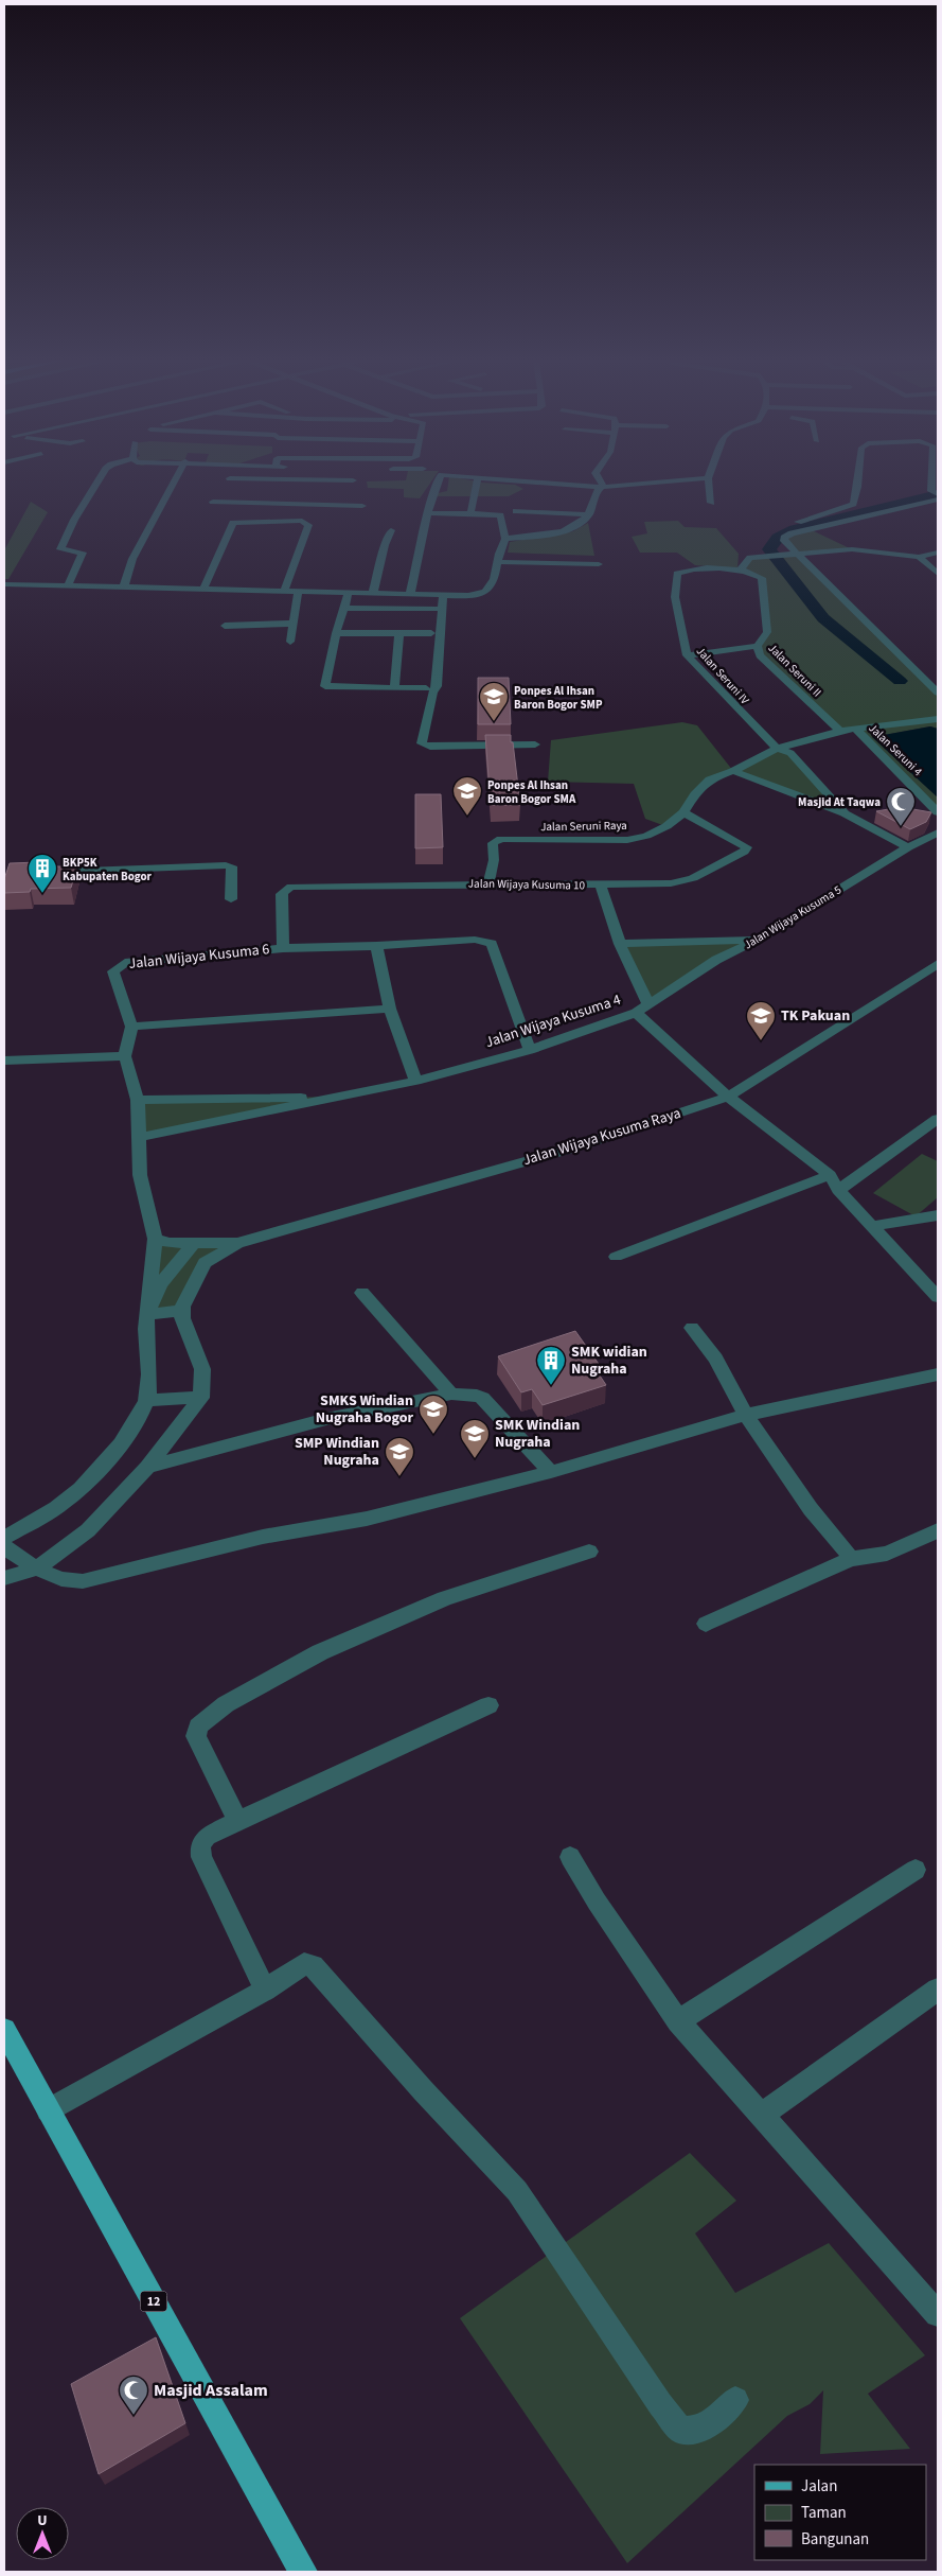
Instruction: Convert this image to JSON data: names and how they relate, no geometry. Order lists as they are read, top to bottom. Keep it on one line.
{"streets":{"main road":["12"],"street":["Jalan Seruni II","Jalan Seruni IV","Jalan Seruni 4","Jalan Seruni Raya","Jalan Wijaya Kusuma 10","Jalan Wijaya Kusuma 5","Jalan Wijaya Kusuma 6","Jalan Wijaya Kusuma 4","Jalan Wijaya Kusuma Raya"]},"crossings":[["Jalan Seruni II","Jalan Seruni IV"],["Jalan Seruni II","Jalan Seruni Raya"],["Jalan Seruni IV","Jalan Seruni Raya"],["Jalan Seruni 4","Jalan Seruni Raya"],["Jalan Seruni Raya","Jalan Wijaya Kusuma 10"],["Jalan Wijaya Kusuma 10","Jalan Wijaya Kusuma 6"],["Jalan Wijaya Kusuma 5","Jalan Wijaya Kusuma 4"],["Jalan Wijaya Kusuma 6","Jalan Wijaya Kusuma 4"]],"places":{"school or university":["Ponpes Al Ihsan Baron Bogor SMP","Ponpes Al Ihsan Baron Bogor SMA","TK Pakuan","SMKS Windian Nugraha Bogor","SMK Windian Nugraha","SMP Windian Nugraha"],"mosque":["Masjid At Taqwa","Masjid Assalam"],"building":["BKP5K Kabupaten Bogor","SMK widian Nugraha"]},"legend":["Jalan","Taman","Bangunan"],"north":"top"}
